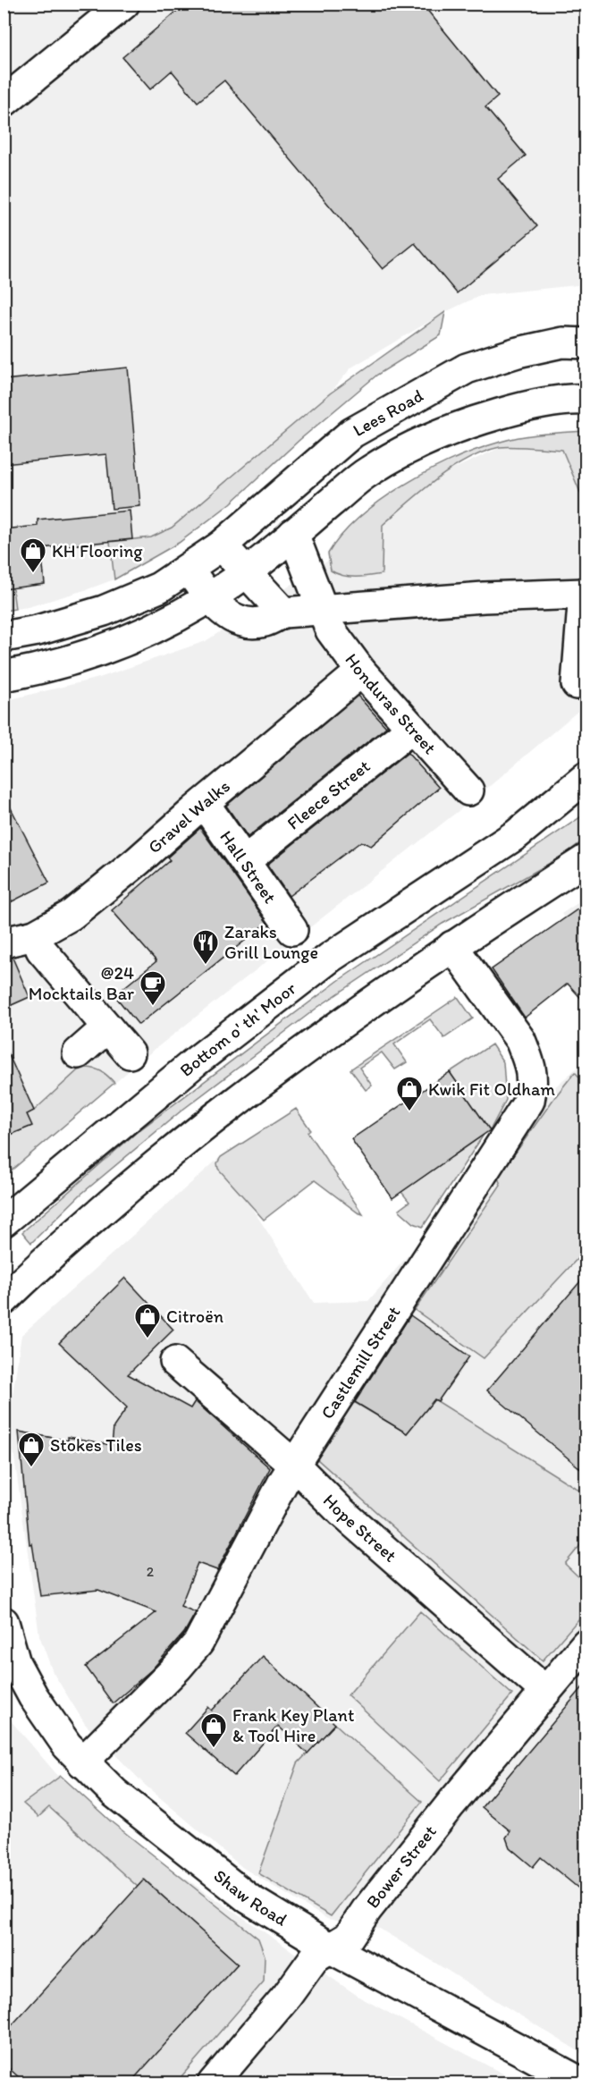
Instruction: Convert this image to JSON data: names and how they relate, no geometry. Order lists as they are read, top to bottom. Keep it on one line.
{"streets":{"street":["Lees Road","Honduras Street","Fleece Street","Gravel Walks","Hall Street","Bottom o' th' Moor","Castlemill Street","Hope Street","Bower Street","Shaw Road"]},"crossings":[["Honduras Street","Fleece Street"],["Honduras Street","Gravel Walks"],["Fleece Street","Hall Street"],["Gravel Walks","Hall Street"],["Castlemill Street","Hope Street"],["Castlemill Street","Shaw Road"],["Hope Street","Bower Street"],["Bower Street","Shaw Road"]],"places":{"shop":["KH Flooring","Kwik Fit Oldham","Citroën","Stokes Tiles","Frank Key Plant & Tool Hire"],"restaurant":["Zaraks Grill Lounge"],"cafe":["@24 Mocktails Bar"]},"house_numbers":["2"]}
